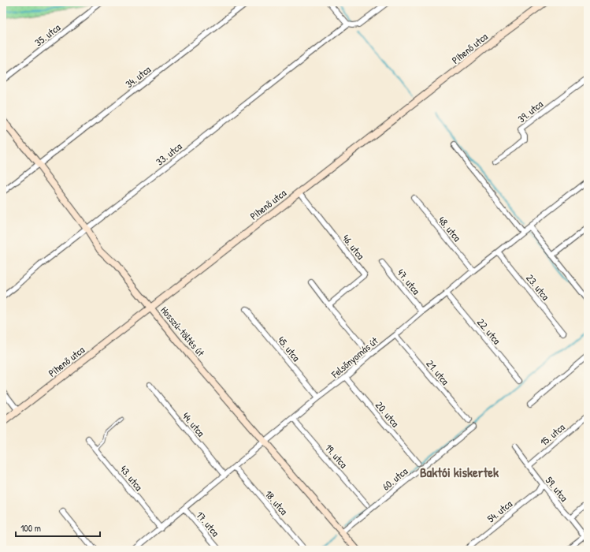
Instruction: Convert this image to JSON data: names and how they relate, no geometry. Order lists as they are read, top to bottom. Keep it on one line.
{"streets":{"street":["35. utca","Pihenő utca","34. utca","39. utca","33. utca","48. utca","46. utca","47. utca","23. utca","Hosszú-töltés út","22. utca","45. utca","Felsőnyomás út","21. utca","20. utca","44. utca","15. utca","19. utca","43. utca","60. utca","59. utca","18. utca","54. utca","17. utca"]},"crossings":[["Pihenő utca","46. utca"],["Pihenő utca","Hosszú-töltés út"],["34. utca","Hosszú-töltés út"],["33. utca","Hosszú-töltés út"],["48. utca","Felsőnyomás út"],["47. utca","Felsőnyomás út"],["23. utca","Felsőnyomás út"],["Hosszú-töltés út","Felsőnyomás út"],["Hosszú-töltés út","60. utca"],["22. utca","Felsőnyomás út"],["45. utca","Felsőnyomás út"],["Felsőnyomás út","21. utca"],["Felsőnyomás út","20. utca"],["Felsőnyomás út","44. utca"],["Felsőnyomás út","19. utca"],["Felsőnyomás út","43. utca"],["Felsőnyomás út","18. utca"],["Felsőnyomás út","17. utca"],["15. utca","59. utca"],["59. utca","54. utca"]],"districts":["Baktói kiskertek"],"scale_bar":"100 m"}
